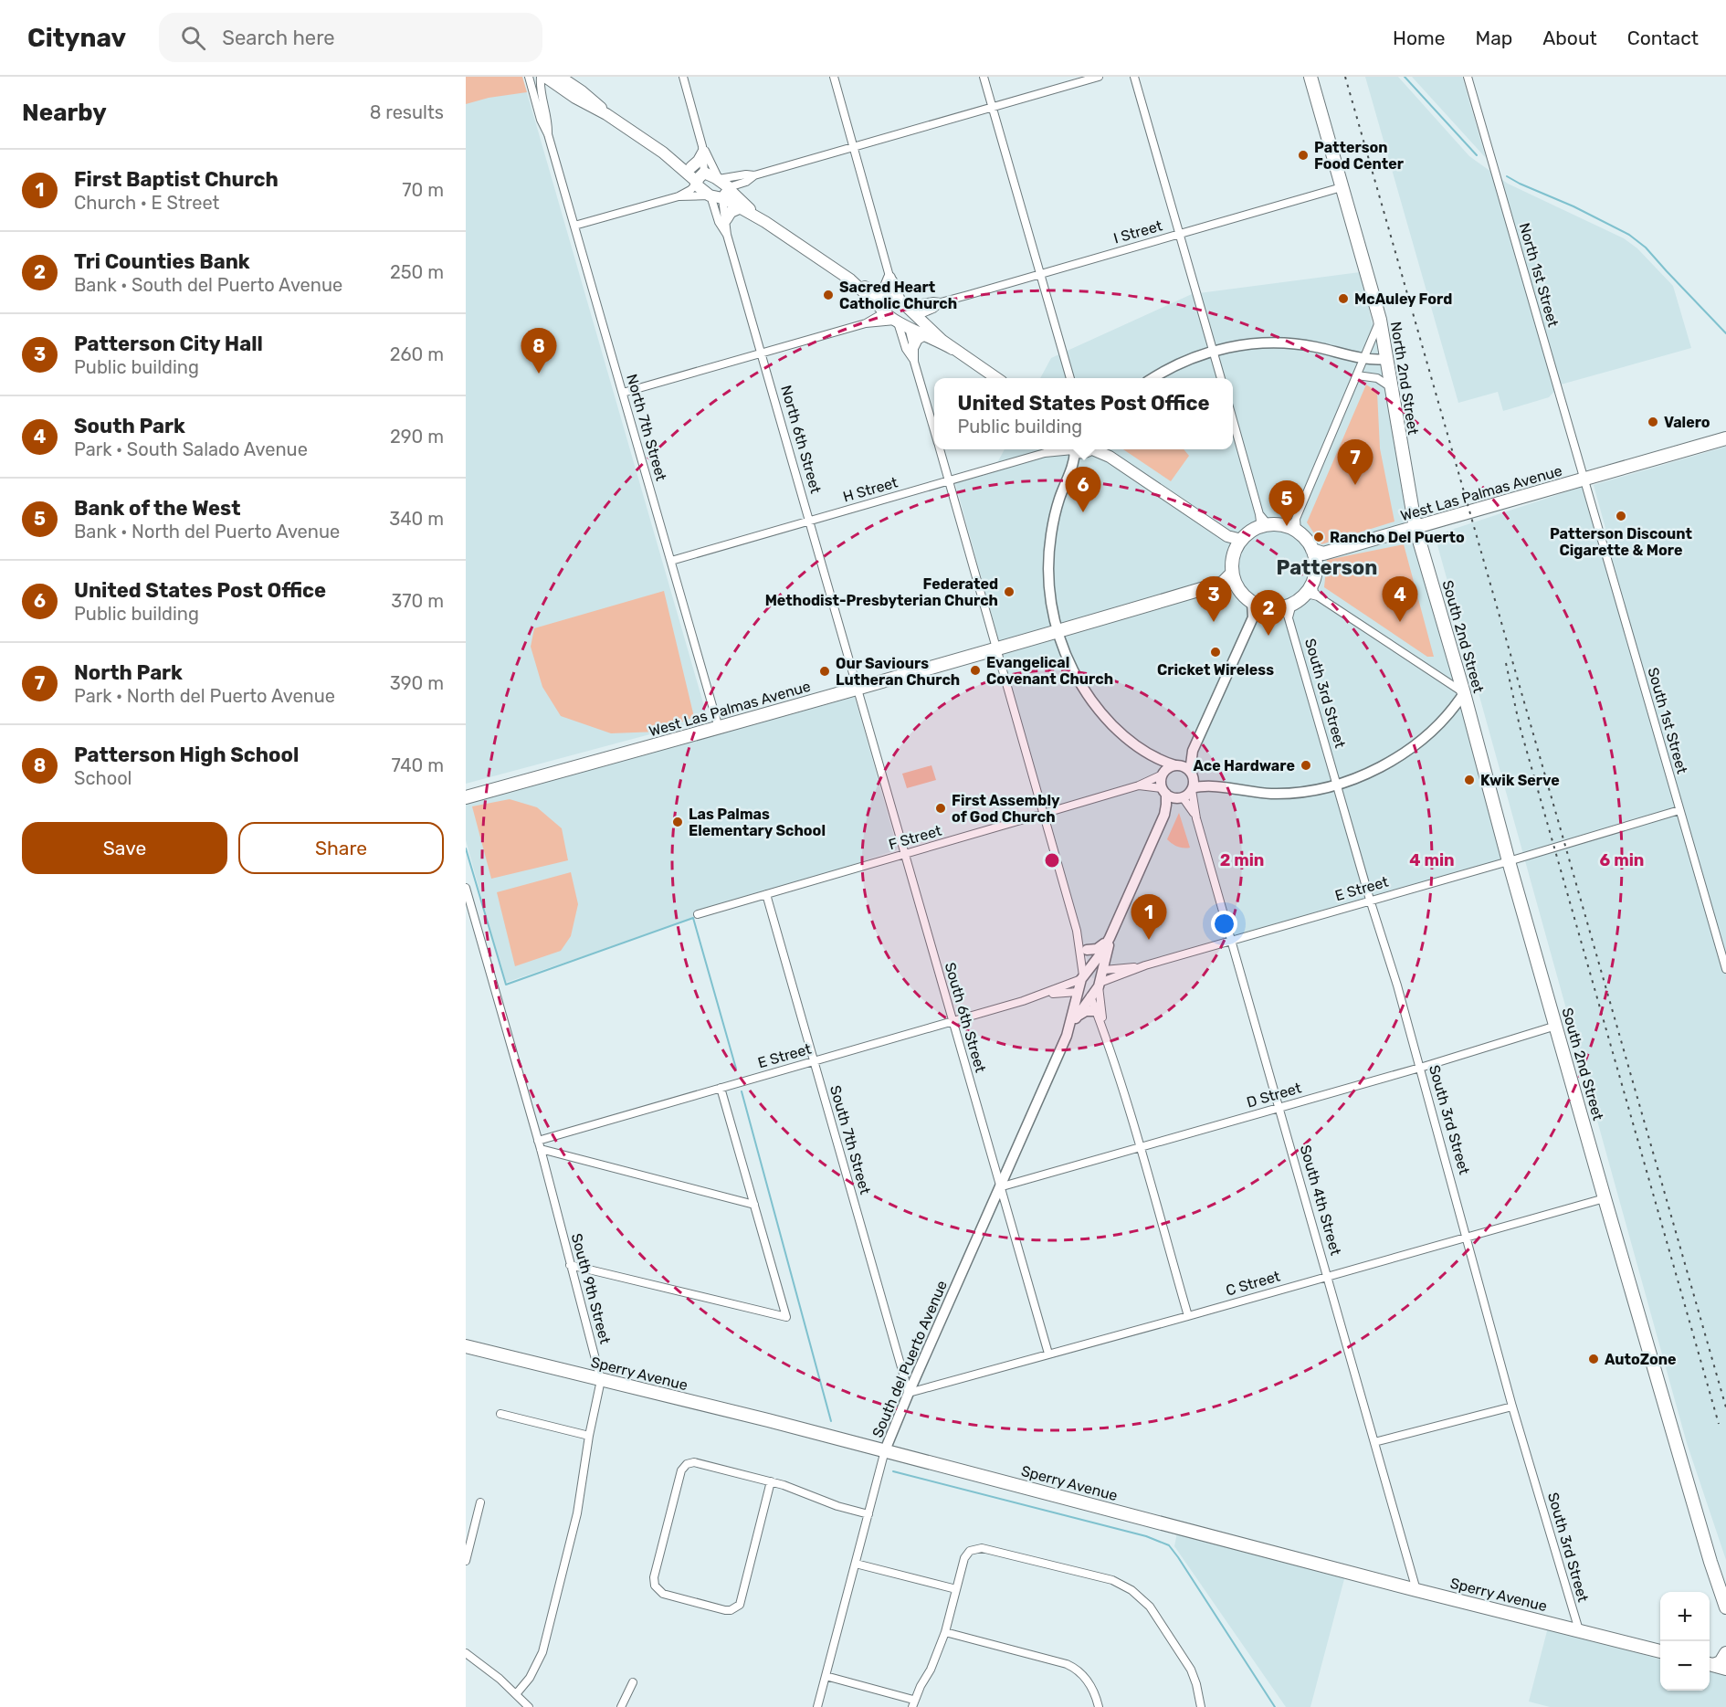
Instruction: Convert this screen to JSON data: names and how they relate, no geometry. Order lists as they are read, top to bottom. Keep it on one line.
{"streets":{"main road":["North 2nd Street","West Las Palmas Avenue","South 2nd Street","Sperry Avenue"],"street":["I Street","North 1st Street","North 7th Street","North 6th Street","H Street","South 3rd Street","South 1st Street","F Street","E Street","South 6th Street","D Street","South 7th Street","South 4th Street","C Street","South 9th Street","South del Puerto Avenue"]},"crossings":[["I Street","North 2nd Street"],["North 1st Street","West Las Palmas Avenue"],["North 1st Street","South 1st Street"],["North 2nd Street","West Las Palmas Avenue"],["North 2nd Street","South 2nd Street"],["North 7th Street","H Street"],["North 7th Street","West Las Palmas Avenue"],["North 6th Street","H Street"],["North 6th Street","West Las Palmas Avenue"],["North 6th Street","South 6th Street"],["West Las Palmas Avenue","South 2nd Street"],["West Las Palmas Avenue","South 3rd Street"],["West Las Palmas Avenue","South 1st Street"],["West Las Palmas Avenue","South 6th Street"],["South 2nd Street","E Street"],["South 2nd Street","D Street"],["South 2nd Street","C Street"],["South 3rd Street","E Street"],["South 3rd Street","D Street"],["South 3rd Street","C Street"],["South 3rd Street","Sperry Avenue"],["South 1st Street","E Street"],["F Street","South 6th Street"],["F Street","South 7th Street"],["F Street","South 4th Street"],["F Street","South del Puerto Avenue"],["E Street","South 6th Street"],["E Street","South 7th Street"],["E Street","South 4th Street"],["E Street","South 9th Street"],["E Street","South del Puerto Avenue"],["South 6th Street","D Street"],["South 6th Street","C Street"],["South 6th Street","South del Puerto Avenue"],["D Street","South 4th Street"],["D Street","South del Puerto Avenue"],["South 7th Street","C Street"],["South 7th Street","South del Puerto Avenue"],["South 4th Street","C Street"],["South 4th Street","South del Puerto Avenue"],["South 4th Street","Sperry Avenue"],["C Street","South del Puerto Avenue"],["South 9th Street","Sperry Avenue"],["South del Puerto Avenue","Sperry Avenue"]],"districts":["Patterson"],"places":["Patterson Food Center","Sacred Heart Catholic Church","McAuley Ford","Valero","Patterson Discount Cigarette & More","Rancho Del Puerto","Federated Methodist-Presbyterian Church","Cricket Wireless","Evangelical Covenant Church","Our Saviours Lutheran Church","Ace Hardware","Kwik Serve","First Assembly of God Church","Las Palmas Elementary School","AutoZone"],"page":{"header":"Citynav","search":"Search here","nav":["Home","Map","About","Contact"],"heading":["Nearby","8 results"],"list":[{"mark":"1","name":"First Baptist Church","note":"Church · E Street","value":"70 m"},{"mark":"2","name":"Tri Counties Bank","note":"Bank · South del Puerto Avenue","value":"250 m"},{"mark":"3","name":"Patterson City Hall","note":"Public building","value":"260 m"},{"mark":"4","name":"South Park","note":"Park · South Salado Avenue","value":"290 m"},{"mark":"5","name":"Bank of the West","note":"Bank · North del Puerto Avenue","value":"340 m"},{"mark":"6","name":"United States Post Office","note":"Public building","value":"370 m"},{"mark":"7","name":"North Park","note":"Park · North del Puerto Avenue","value":"390 m"},{"mark":"8","name":"Patterson High School","note":"School","value":"740 m"}],"pins":["8","7","6","5","3","4","2","1"],"popup":["United States Post Office","Public building"],"buttons":["Save","Share"],"map_buttons":["+","−"]},"rings":["2 min","4 min","6 min"]}
